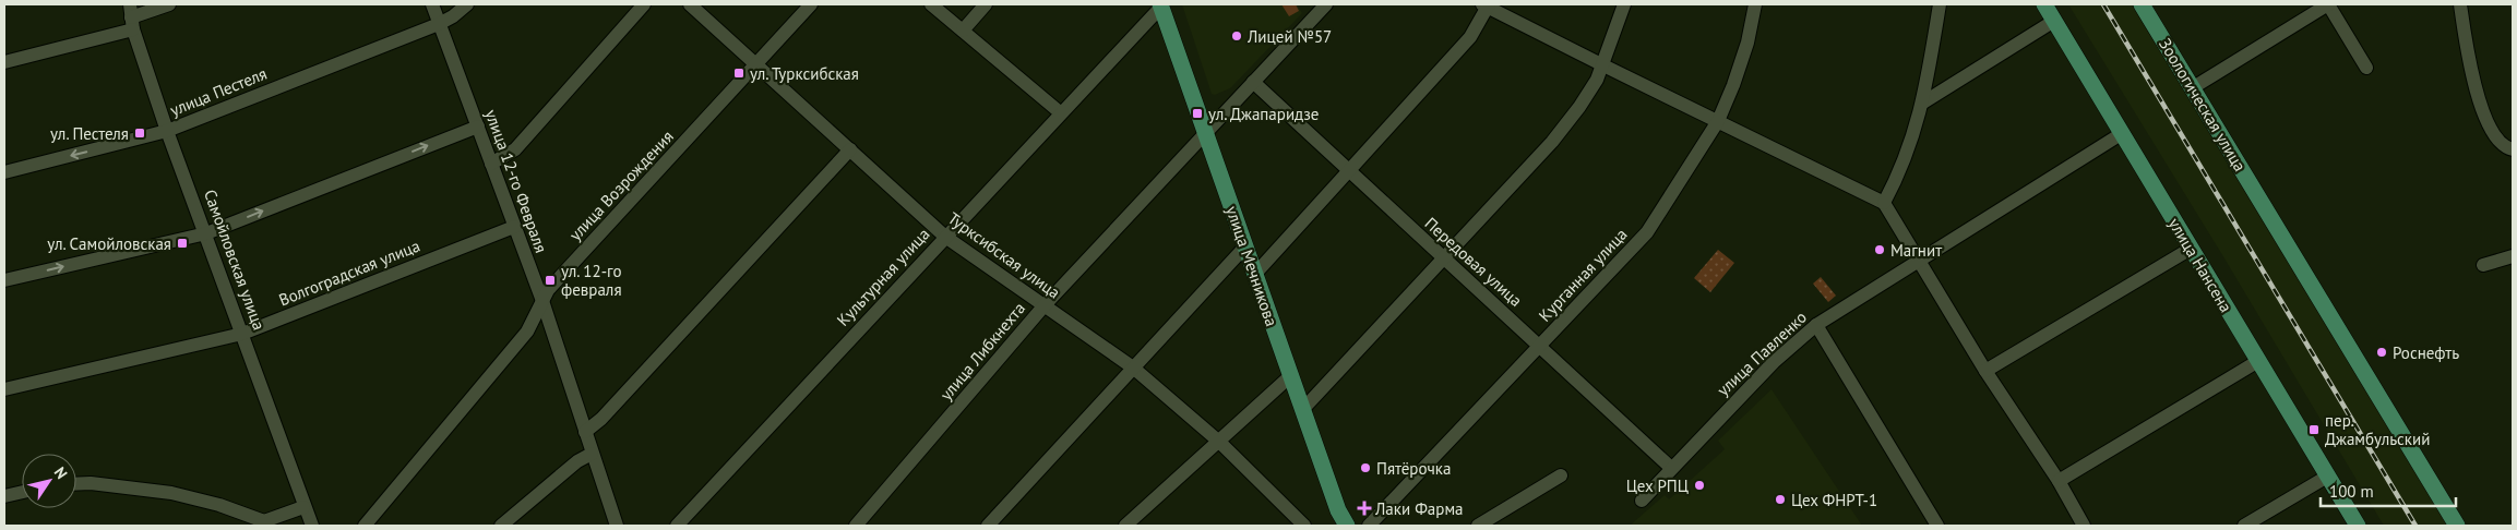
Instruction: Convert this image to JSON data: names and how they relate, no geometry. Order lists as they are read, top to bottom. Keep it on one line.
{"streets":{"main road":["Зоологическая улица","улица Нансена","улица Мечникова"],"street":["улица Пестеля","улица 12-го Февраля","улица Возрождения","Турксибская улица","Самойловская улица","Передовая улица","Волгоградская улица","Курганная улица","Культурная улица","улица Либкнехта","улица Павленко"]},"crossings":[["улица Пестеля","улица 12-го Февраля"],["улица Пестеля","Самойловская улица"],["улица 12-го Февраля","улица Возрождения"],["улица 12-го Февраля","Волгоградская улица"],["улица Возрождения","Турксибская улица"],["Турксибская улица","Культурная улица"],["Турксибская улица","улица Либкнехта"],["Самойловская улица","Волгоградская улица"],["Передовая улица","Курганная улица"],["Передовая улица","улица Либкнехта"],["Передовая улица","улица Павленко"],["улица Нансена","улица Павленко"],["улица Мечникова","Культурная улица"],["улица Мечникова","улица Либкнехта"]],"places":{"other":["Лицей №57","Магнит","Роснефть","Пятёрочка","Цех РПЦ","Цех ФНРТ-1"],"transit":["ул. Турксибская","ул. Джапаридзе","ул. Пестеля","ул. Самойловская","ул. 12-го февраля","пер. Джамбульский"],"health":["Лаки Фарма"]},"scale_bar":"100 m","north":"top right"}
